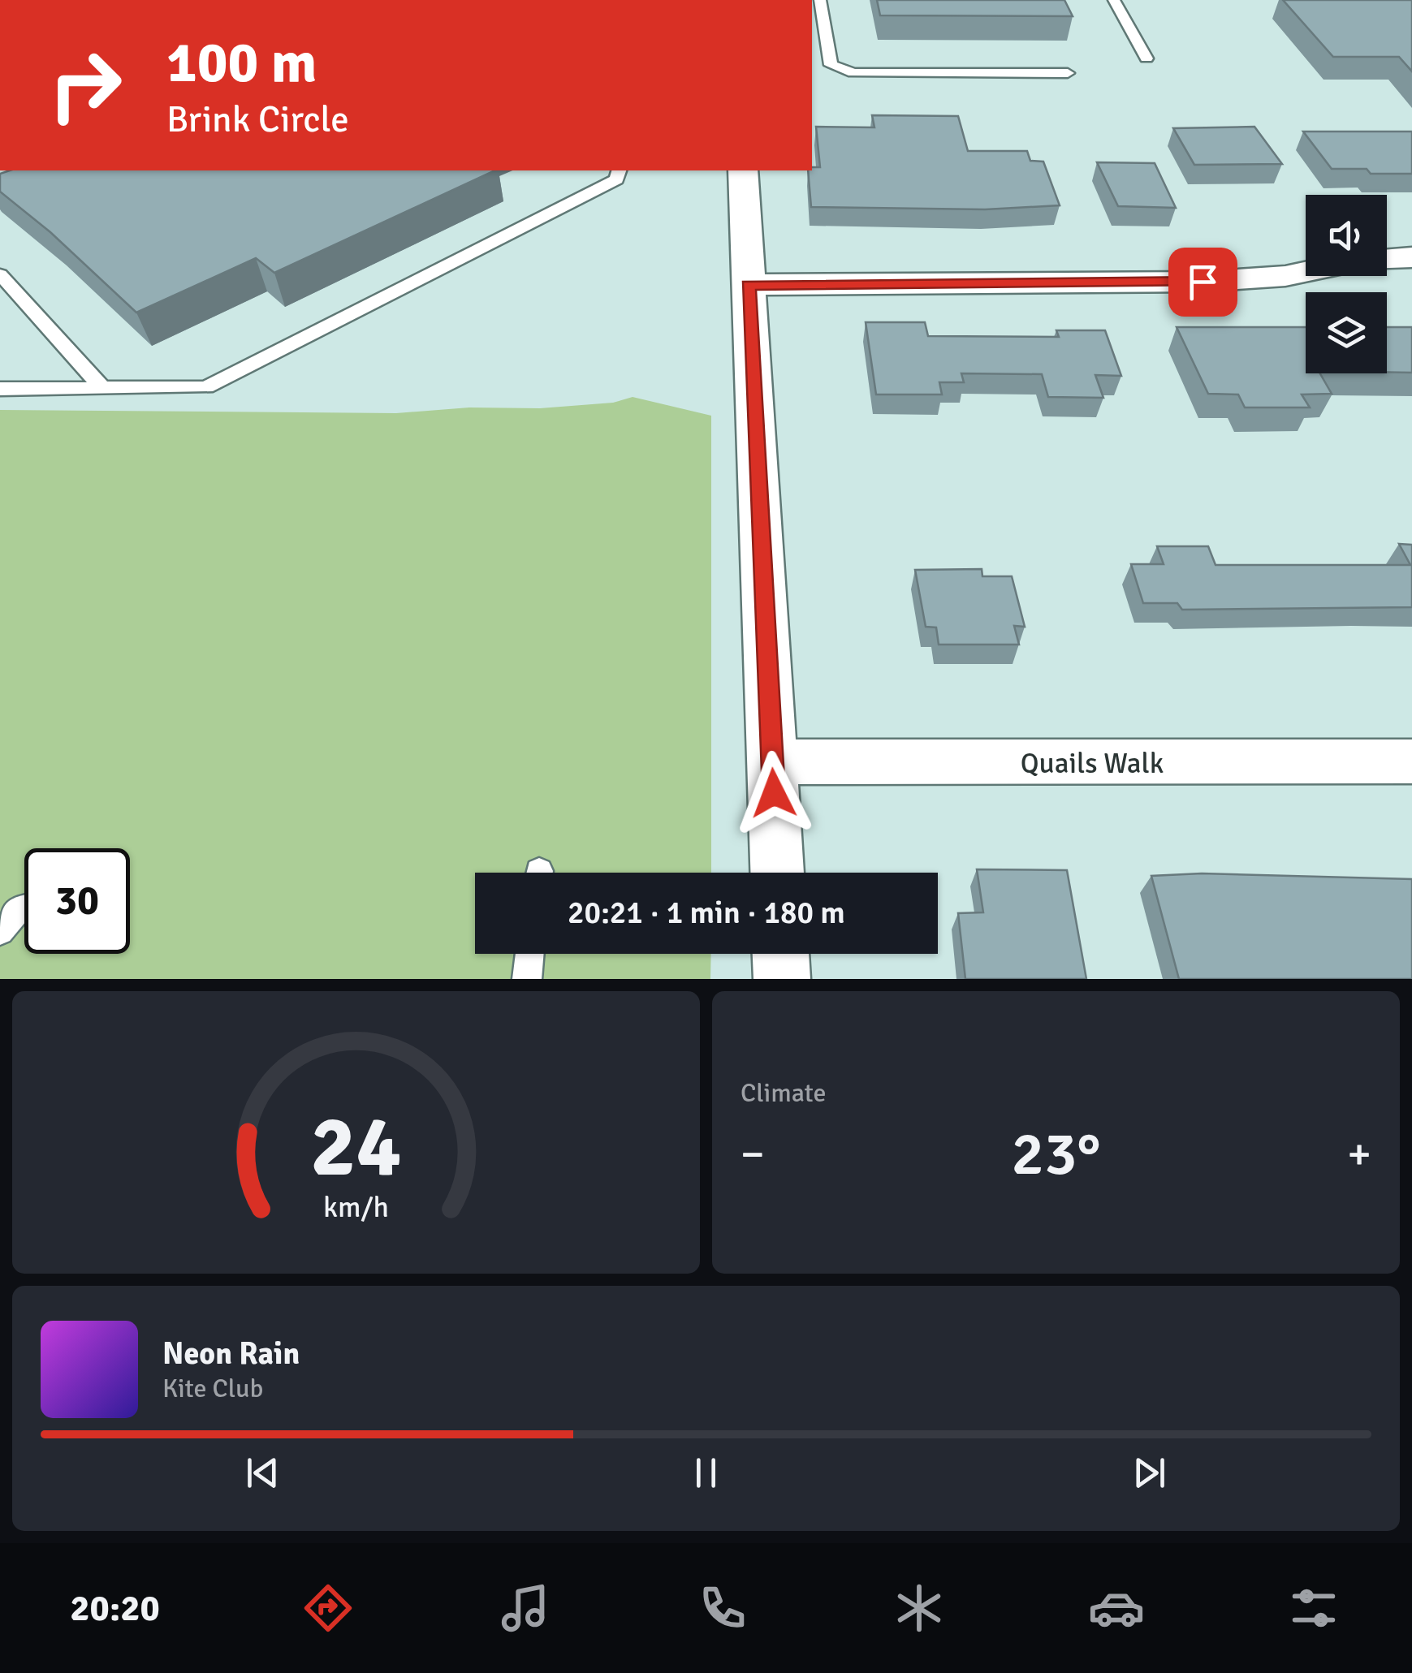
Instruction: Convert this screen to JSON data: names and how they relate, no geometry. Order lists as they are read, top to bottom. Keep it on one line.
{"streets":{"street":["Quails Walk"]},"page":{"turn":["100 m","Brink Circle"],"limit":"30","trip":"20:21 · 1 min · 180 m","tile":"Climate","heat":["−","23°","+"],"song":["Neon Rain","Kite Club"],"tabs":"20:20","gauge":["24","km/h"]}}
